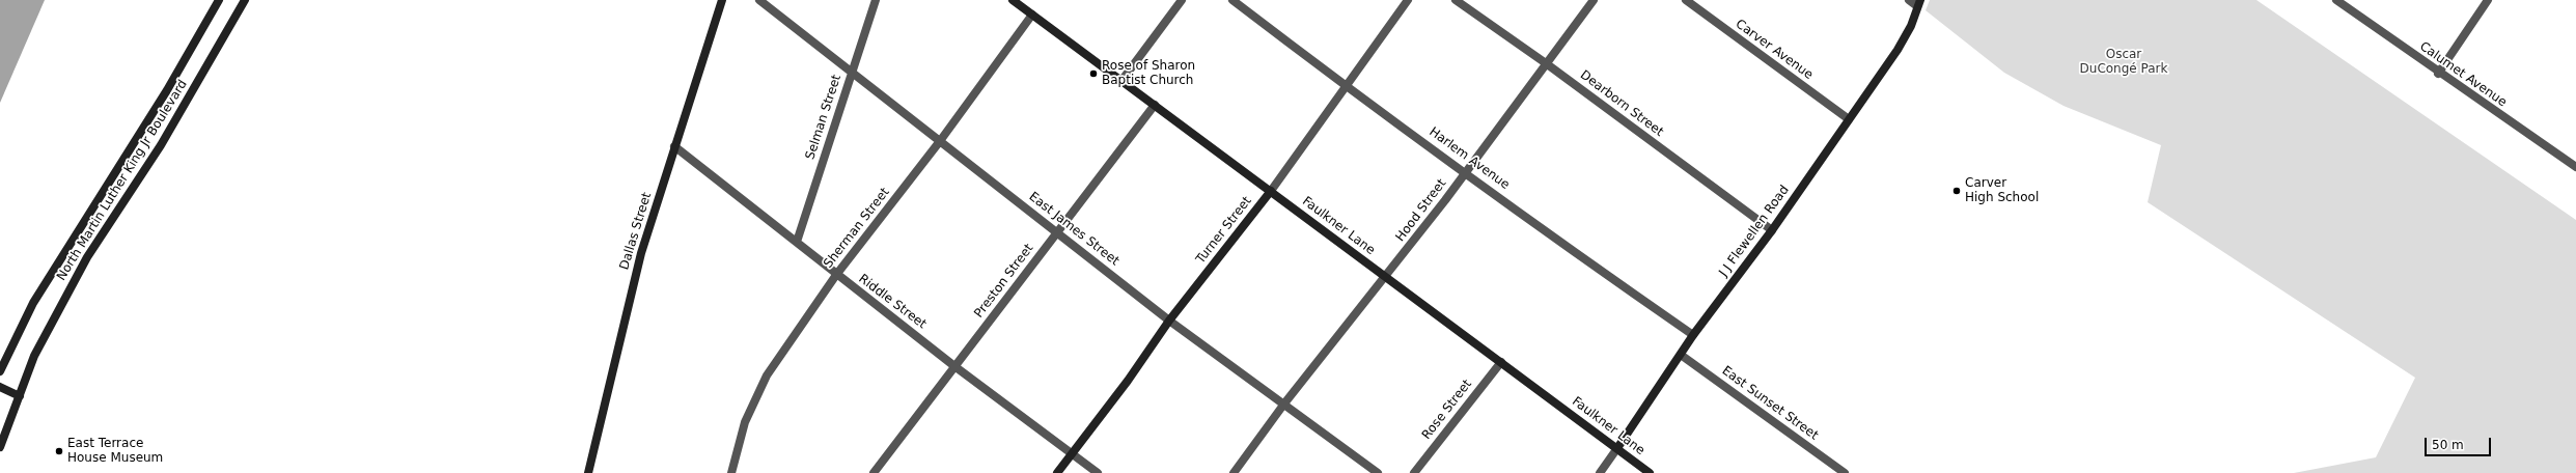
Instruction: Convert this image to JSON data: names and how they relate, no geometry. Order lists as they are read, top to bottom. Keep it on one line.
{"streets":{"street":["Carver Avenue","Calumet Avenue","Dearborn Street","Selman Street","Harlem Avenue","North Martin Luther King Jr Boulevard","Hood Street","Faulkner Lane","Sherman Street","East James Street","Turner Street","Dallas Street","J J Flewellen Road","Preston Street","Riddle Street","East Sunset Street","Rose Street"]},"crossings":[["Carver Avenue","J J Flewellen Road"],["Dearborn Street","Hood Street"],["Dearborn Street","J J Flewellen Road"],["Selman Street","East James Street"],["Selman Street","Riddle Street"],["Harlem Avenue","Hood Street"],["Harlem Avenue","Turner Street"],["Harlem Avenue","J J Flewellen Road"],["Hood Street","Faulkner Lane"],["Hood Street","East James Street"],["Faulkner Lane","Sherman Street"],["Faulkner Lane","Turner Street"],["Faulkner Lane","J J Flewellen Road"],["Faulkner Lane","Preston Street"],["Faulkner Lane","Rose Street"],["Sherman Street","East James Street"],["Sherman Street","Riddle Street"],["East James Street","Turner Street"],["East James Street","Preston Street"],["Turner Street","Riddle Street"],["Dallas Street","Riddle Street"],["J J Flewellen Road","East Sunset Street"],["Preston Street","Riddle Street"]],"parks":["Oscar DuCongé Park"],"places":["Rose of Sharon Baptist Church","Carver High School","East Terrace House Museum"],"scale_bar":"50 m"}
